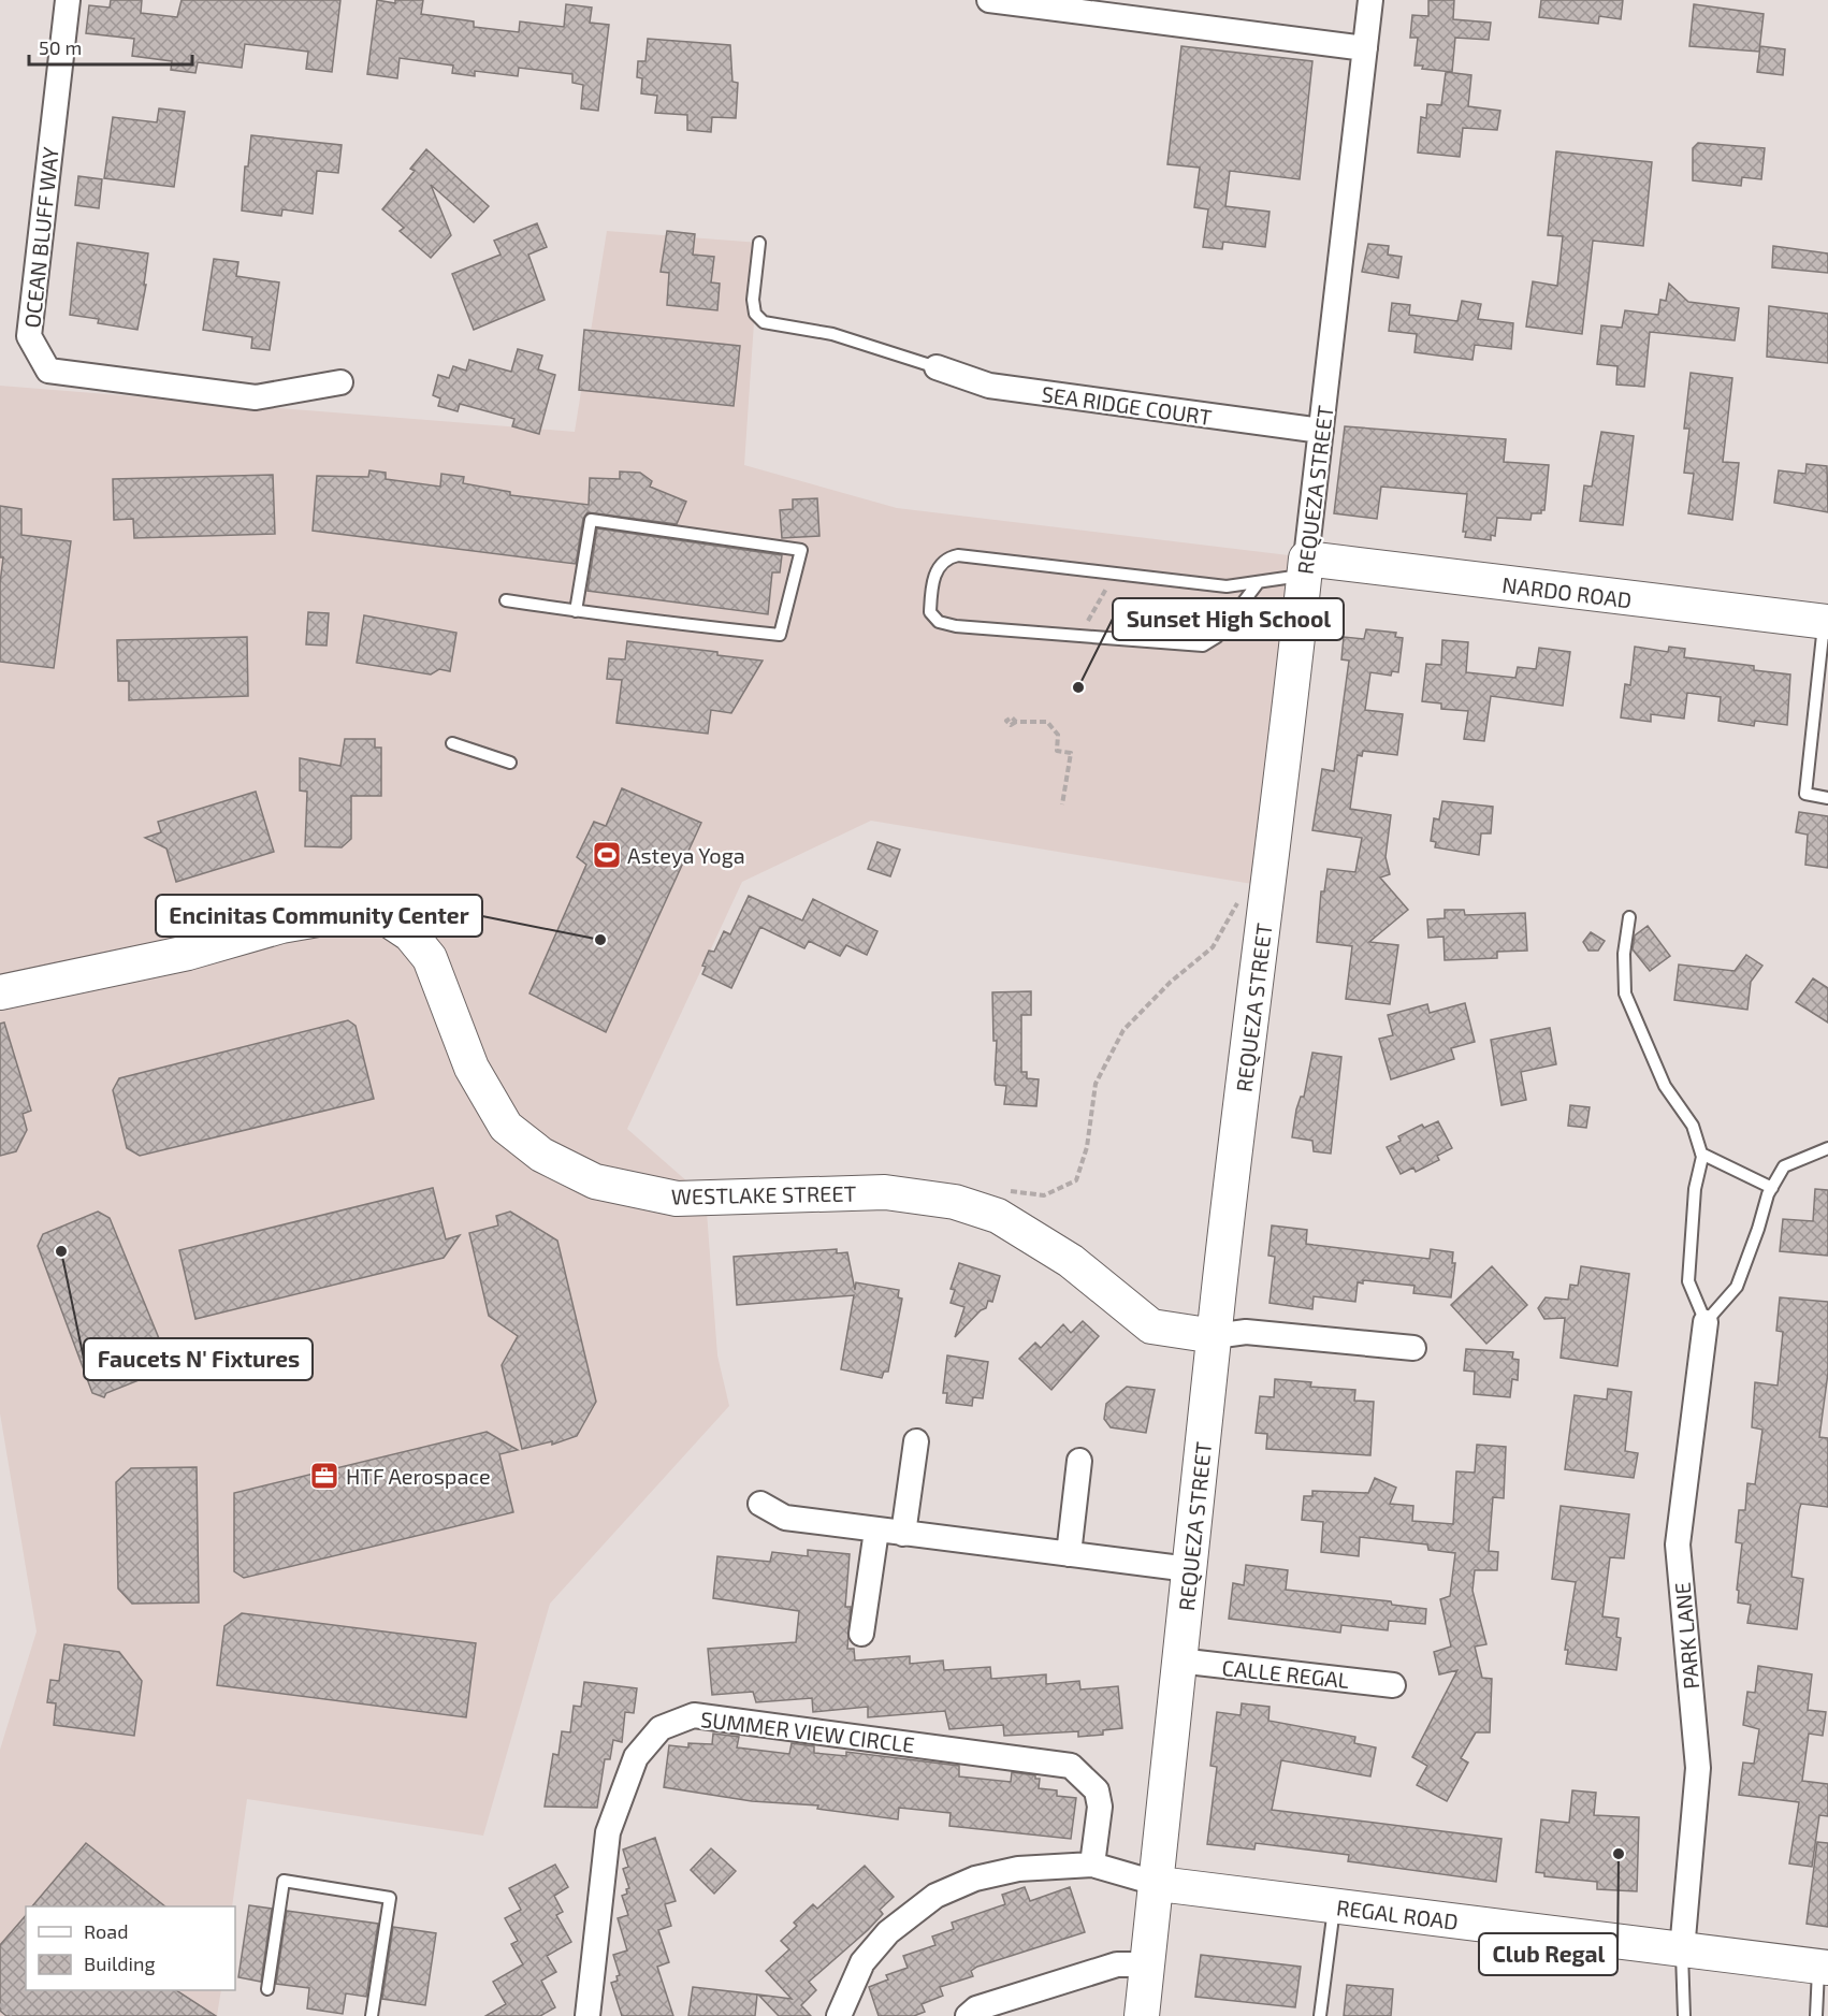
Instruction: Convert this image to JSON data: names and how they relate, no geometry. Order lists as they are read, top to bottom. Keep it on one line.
{"streets":{"street":["OCEAN BLUFF WAY","SEA RIDGE COURT","REQUEZA STREET","NARDO ROAD","WESTLAKE STREET","PARK LANE","CALLE REGAL","SUMMER VIEW CIRCLE","REGAL ROAD"]},"crossings":[["SEA RIDGE COURT","REQUEZA STREET"],["REQUEZA STREET","NARDO ROAD"],["REQUEZA STREET","WESTLAKE STREET"],["REQUEZA STREET","CALLE REGAL"],["REQUEZA STREET","REGAL ROAD"],["PARK LANE","REGAL ROAD"]],"places":{"other":["Sunset High School","Encinitas Community Center","Faucets N' Fixtures","Club Regal"],"sports":["Asteya Yoga"],"office":["HTF Aerospace"]},"legend":["Road","Building"],"scale_bar":"50 m"}
